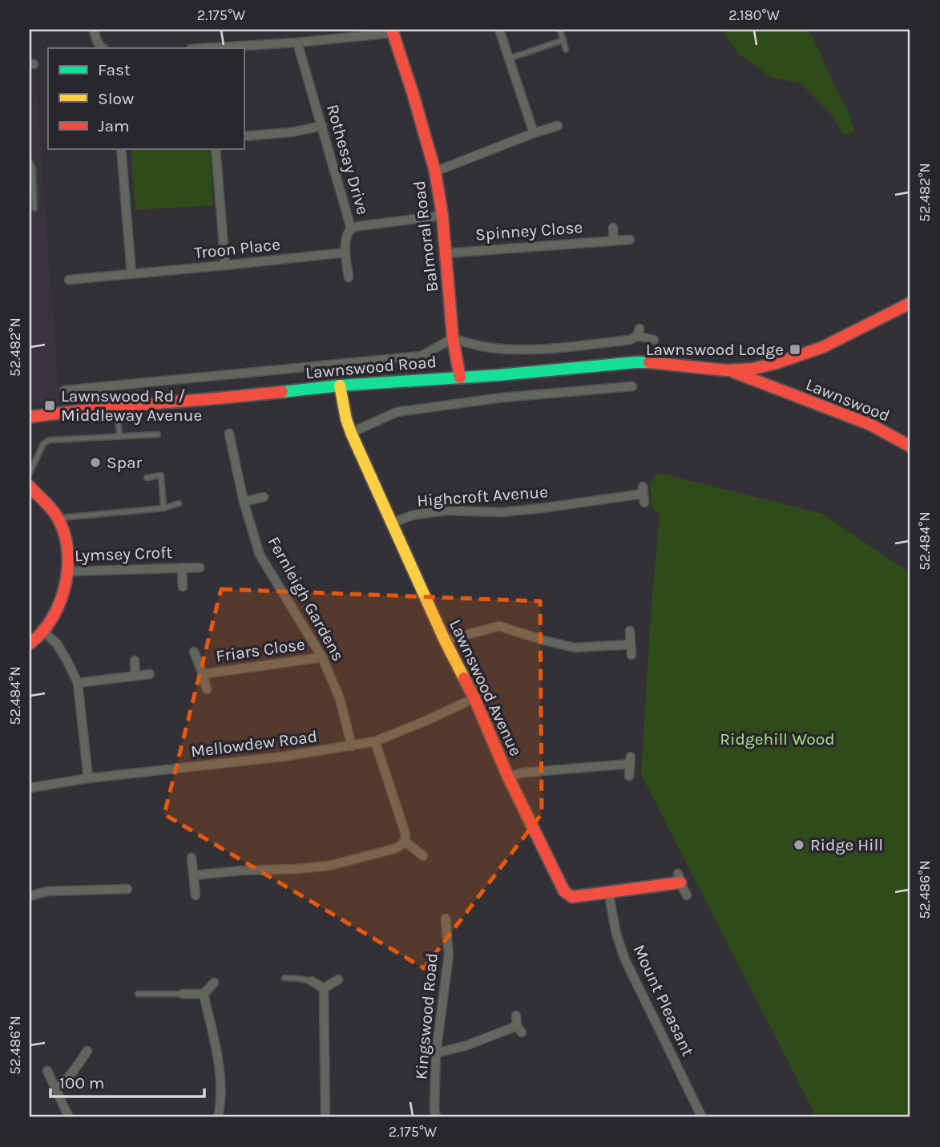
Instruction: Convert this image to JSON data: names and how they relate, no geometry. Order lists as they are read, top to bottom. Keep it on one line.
{"streets":{"street":["Rothesay Drive","Spinney Close","Balmoral Road","Troon Place","Lawnswood Road","Lawnswood","Highcroft Avenue","Lymsey Croft","Fernleigh Gardens","Friars Close","Lawnswood Avenue","Mellowdew Road","Mount Pleasant","Kingswood Road"]},"crossings":[["Rothesay Drive","Balmoral Road"],["Spinney Close","Balmoral Road"],["Balmoral Road","Lawnswood Road"],["Lawnswood Road","Lawnswood"],["Lawnswood Road","Lawnswood Avenue"],["Highcroft Avenue","Lawnswood Avenue"],["Fernleigh Gardens","Friars Close"],["Fernleigh Gardens","Mellowdew Road"],["Lawnswood Avenue","Mellowdew Road"],["Lawnswood Avenue","Mount Pleasant"]],"parks":["Ridgehill Wood"],"places":{"transit":["Lawnswood Lodge","Lawnswood Rd / Middleway Avenue"],"other":["Spar","Ridge Hill"]},"legend":["Fast","Slow","Jam"],"scale_bar":"100 m","coordinates":["2.175°W","2.180°W","52.482°N","52.484°N","52.486°N"]}
